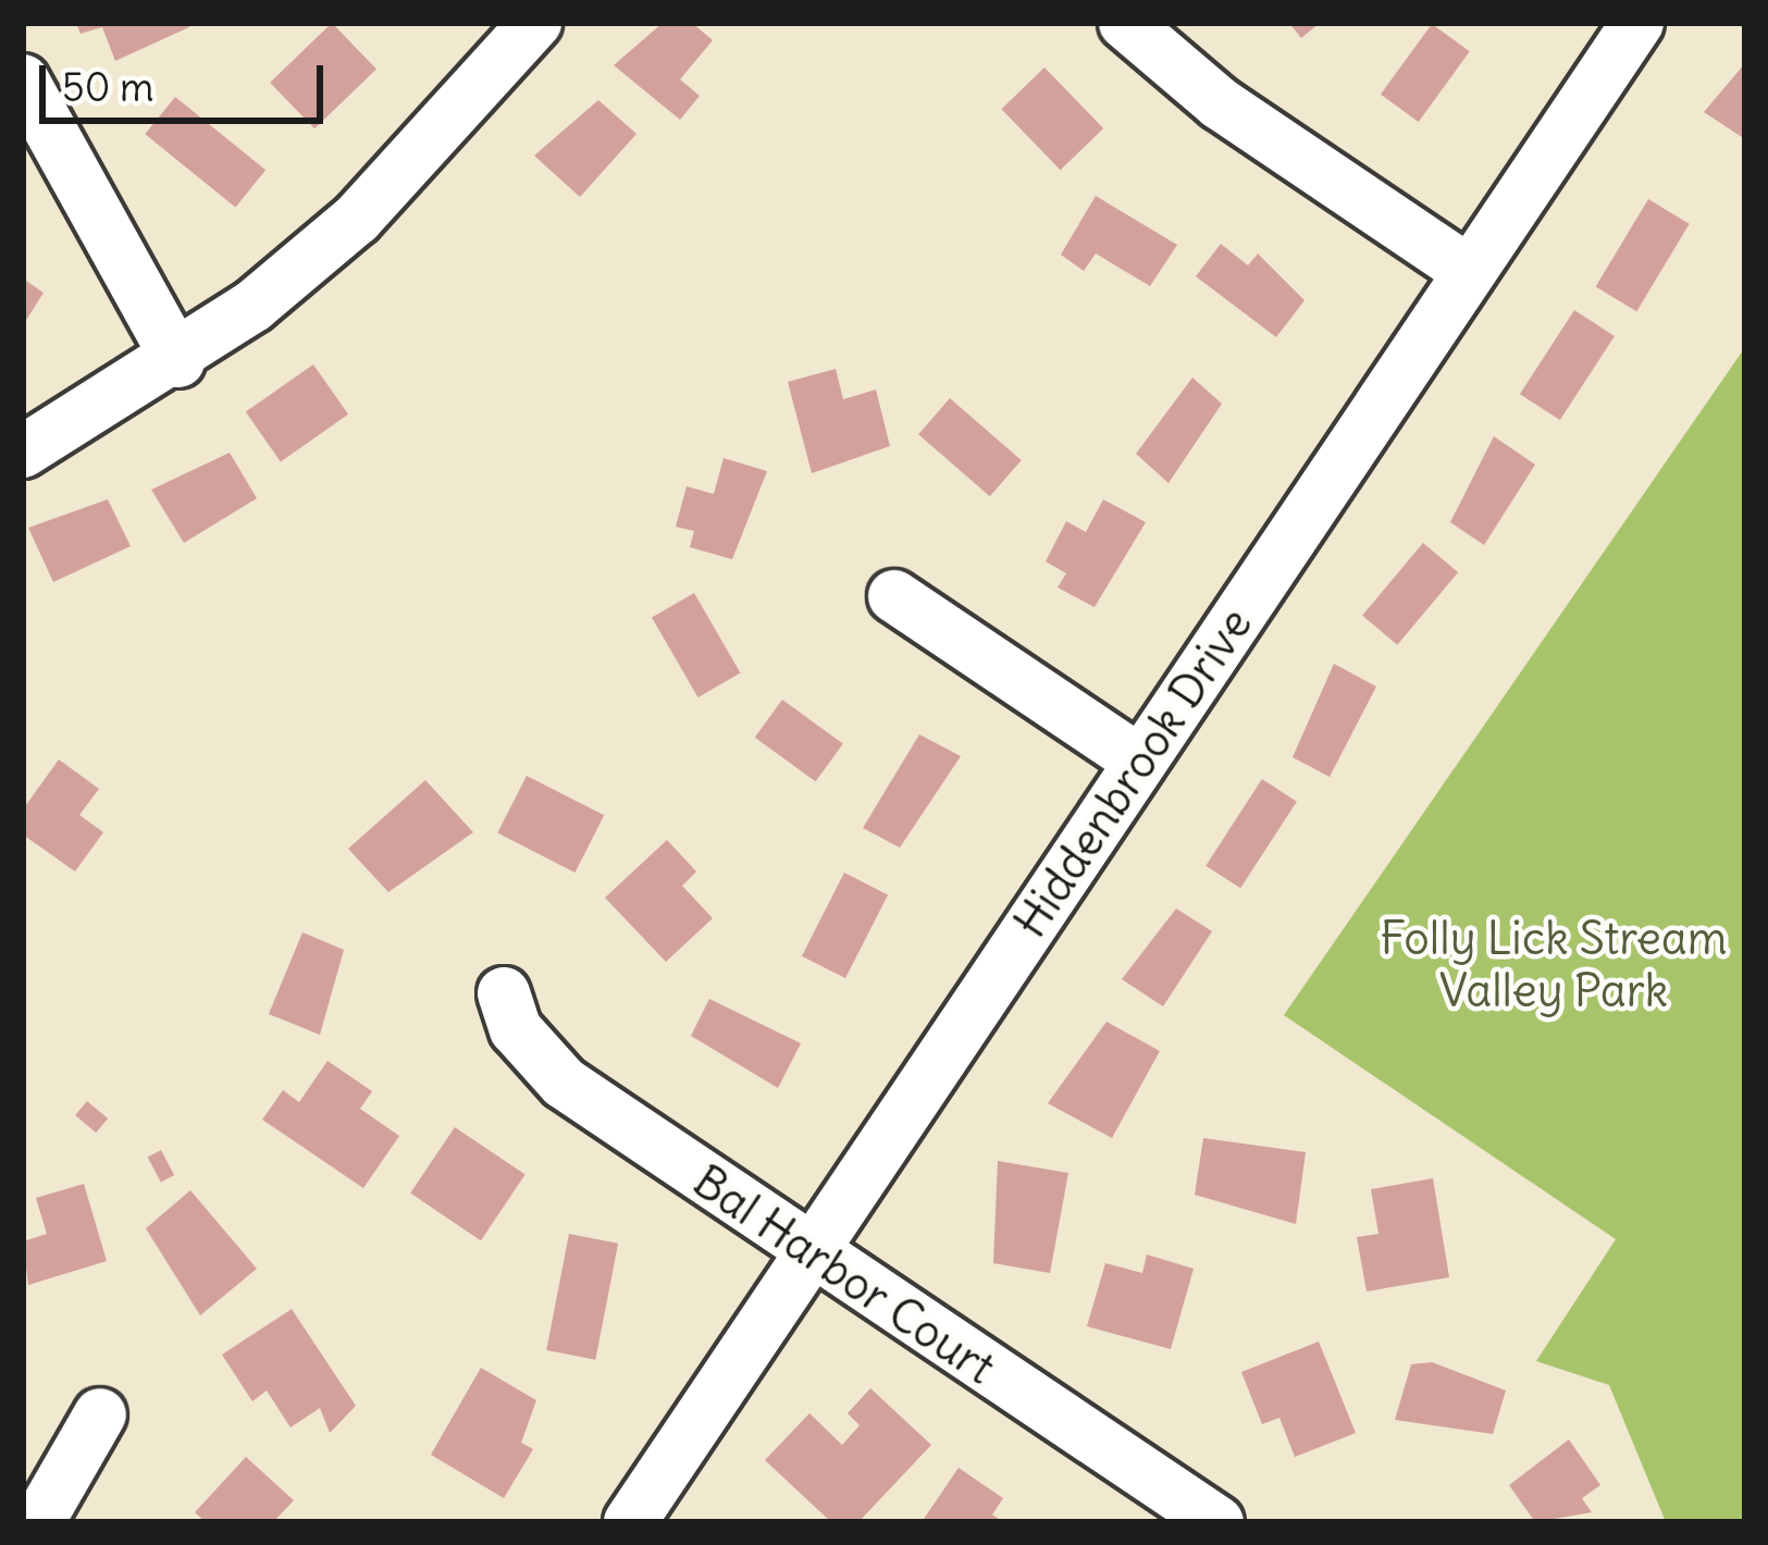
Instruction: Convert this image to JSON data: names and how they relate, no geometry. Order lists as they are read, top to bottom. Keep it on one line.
{"streets":{"street":["Hiddenbrook Drive","Bal Harbor Court"]},"crossings":[["Hiddenbrook Drive","Bal Harbor Court"]],"parks":["Folly Lick Stream Valley Park"],"scale_bar":"50 m"}
